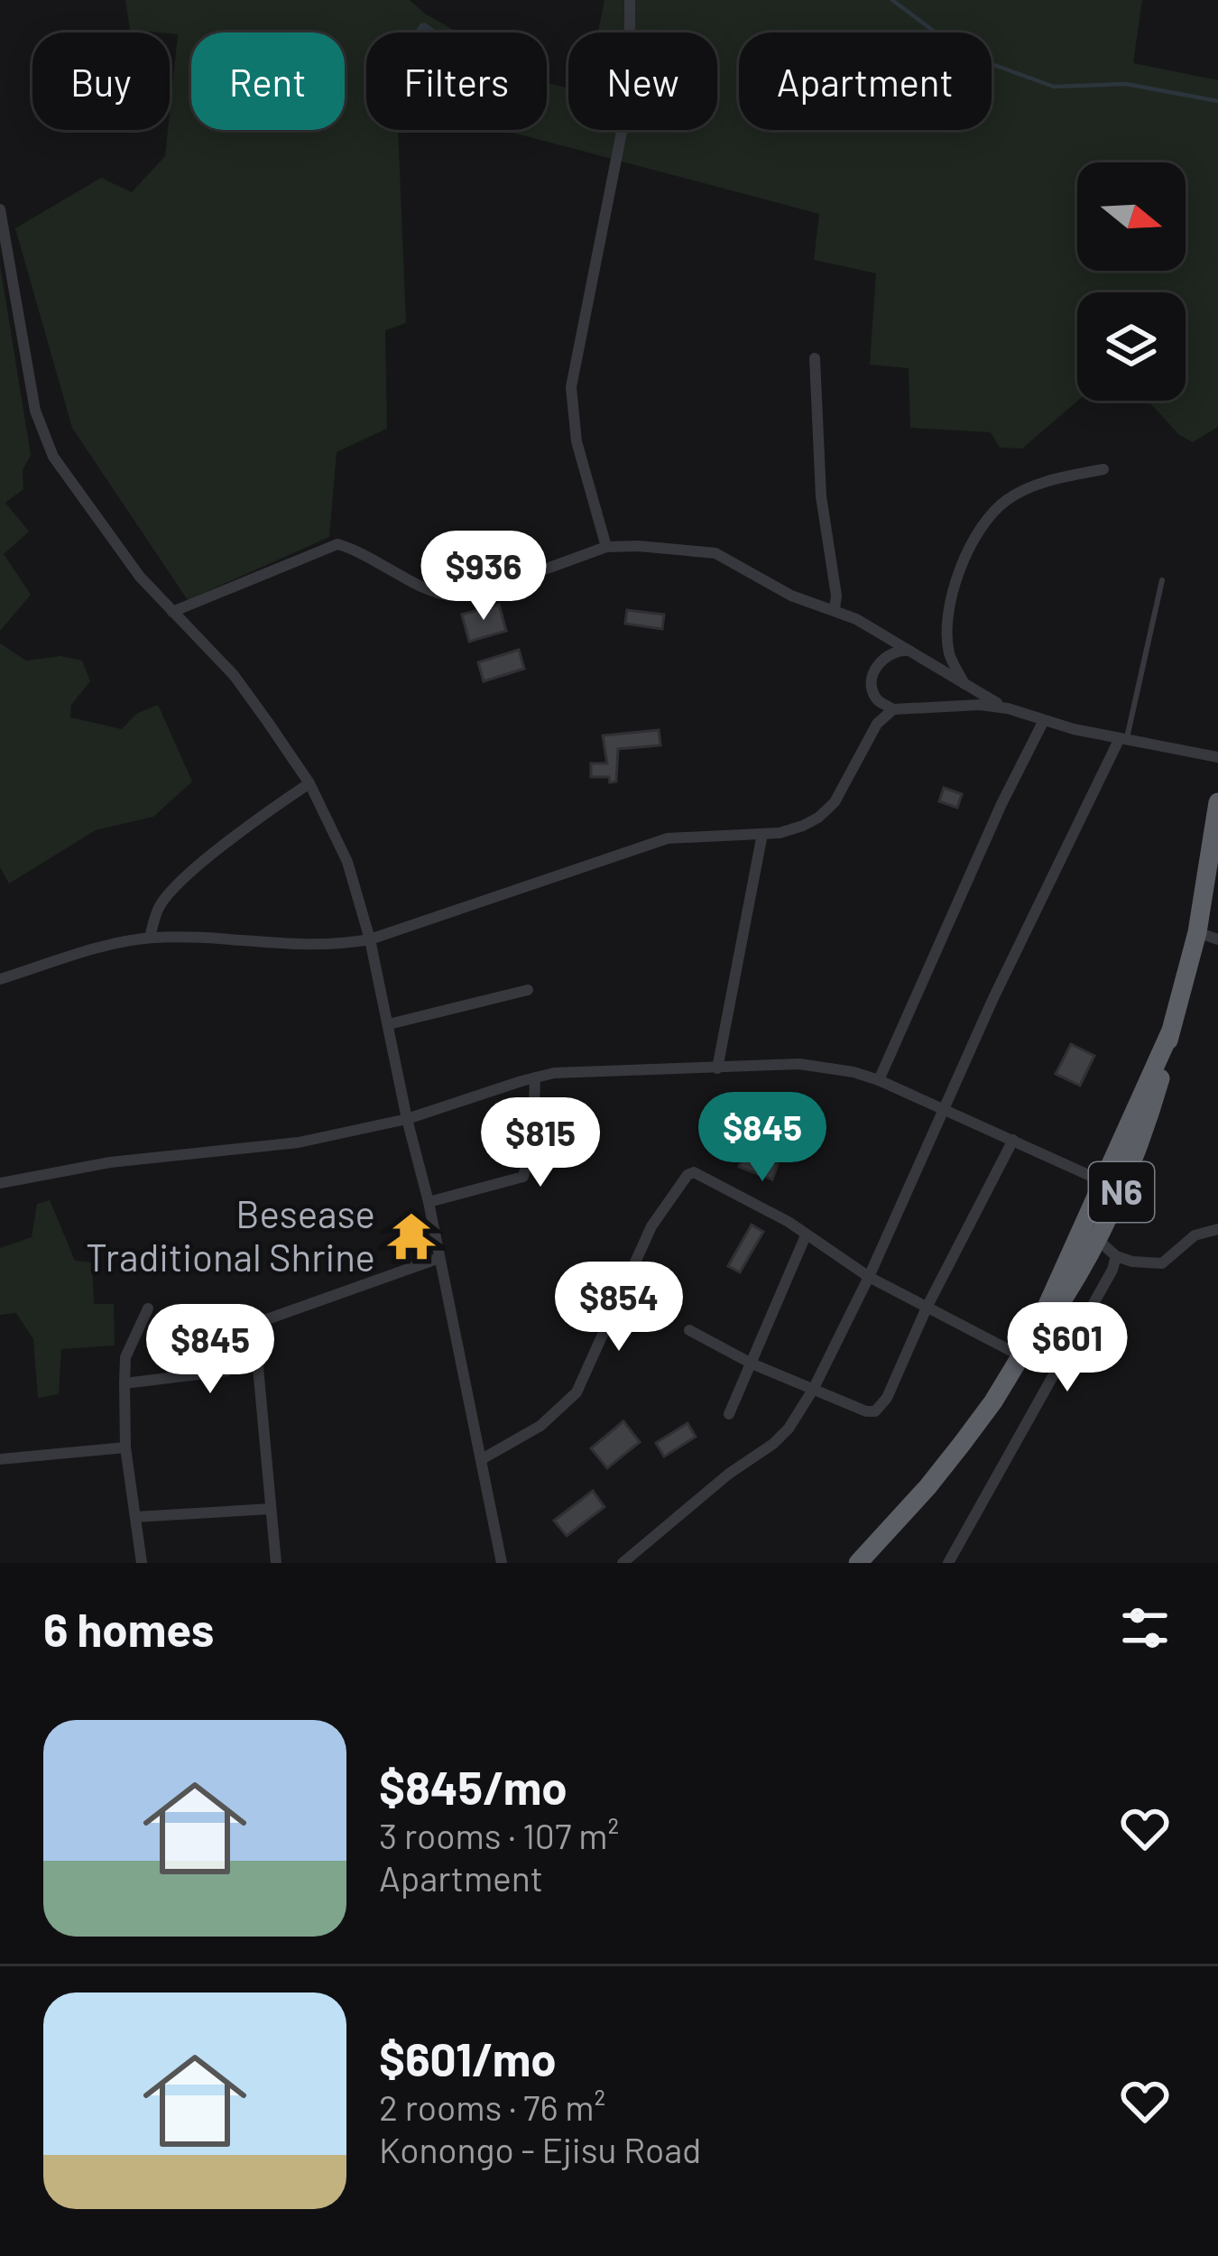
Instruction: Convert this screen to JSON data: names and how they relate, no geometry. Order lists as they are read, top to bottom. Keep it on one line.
{"streets":{"highway":["N6"]},"places":{"temple":["Besease Traditional Shrine"]},"north":"right","page":{"chip":["Buy","Rent","Filters","New","Apartment"],"price":["$936","$845","$815","$854","$601","$845"],"heading":"6 homes","list":[{"name":"$845/mo","note":"3 rooms · 107 m² · Apartment"},{"name":"$601/mo","note":"2 rooms · 76 m² · Konongo - Ejisu Road"}]}}
